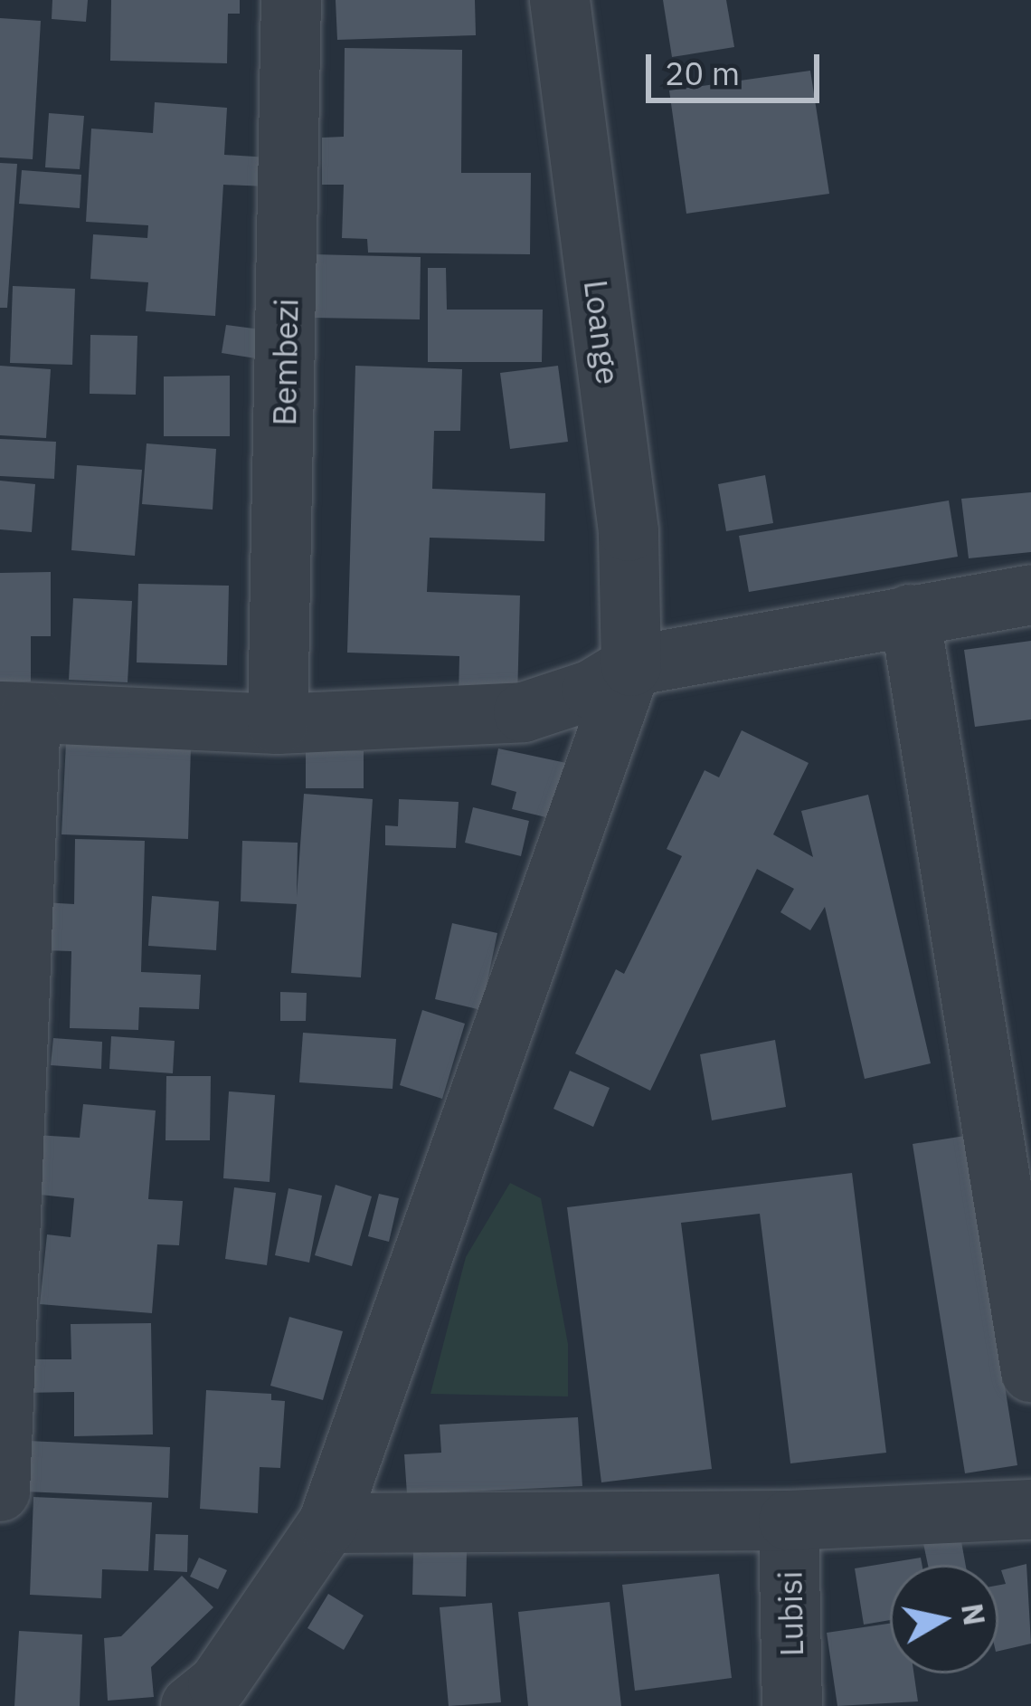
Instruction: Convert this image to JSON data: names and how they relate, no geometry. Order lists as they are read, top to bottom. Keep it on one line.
{"streets":{"street":["Loange","Bembezi","Lubisi"]},"scale_bar":"20 m","north":"right"}
